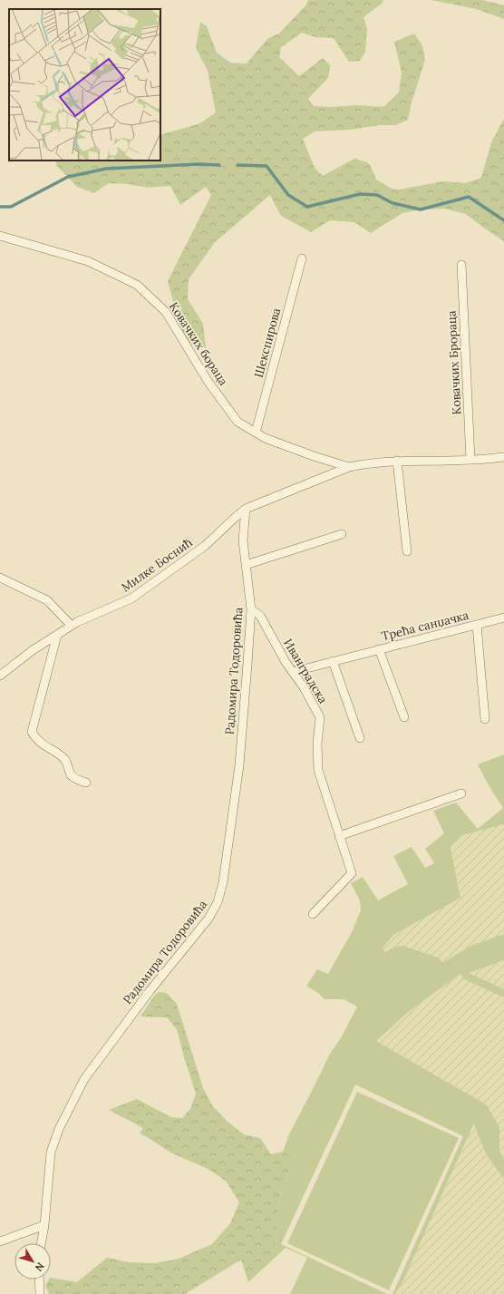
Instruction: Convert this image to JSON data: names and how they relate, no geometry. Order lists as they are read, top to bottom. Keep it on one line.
{"streets":{"street":["Шекспирова","Ковачких бораца","Ковачких Брораца","Милке Боснић","Трећа санџачка","Радомира Тодоровића","Иванградска"]},"crossings":[["Шекспирова","Ковачких бораца"],["Ковачких бораца","Ковачких Брораца"],["Ковачких бораца","Милке Боснић"],["Ковачких бораца","Радомира Тодоровића"],["Милке Боснић","Радомира Тодоровића"],["Трећа санџачка","Иванградска"],["Радомира Тодоровића","Иванградска"]],"north":"bottom right"}
